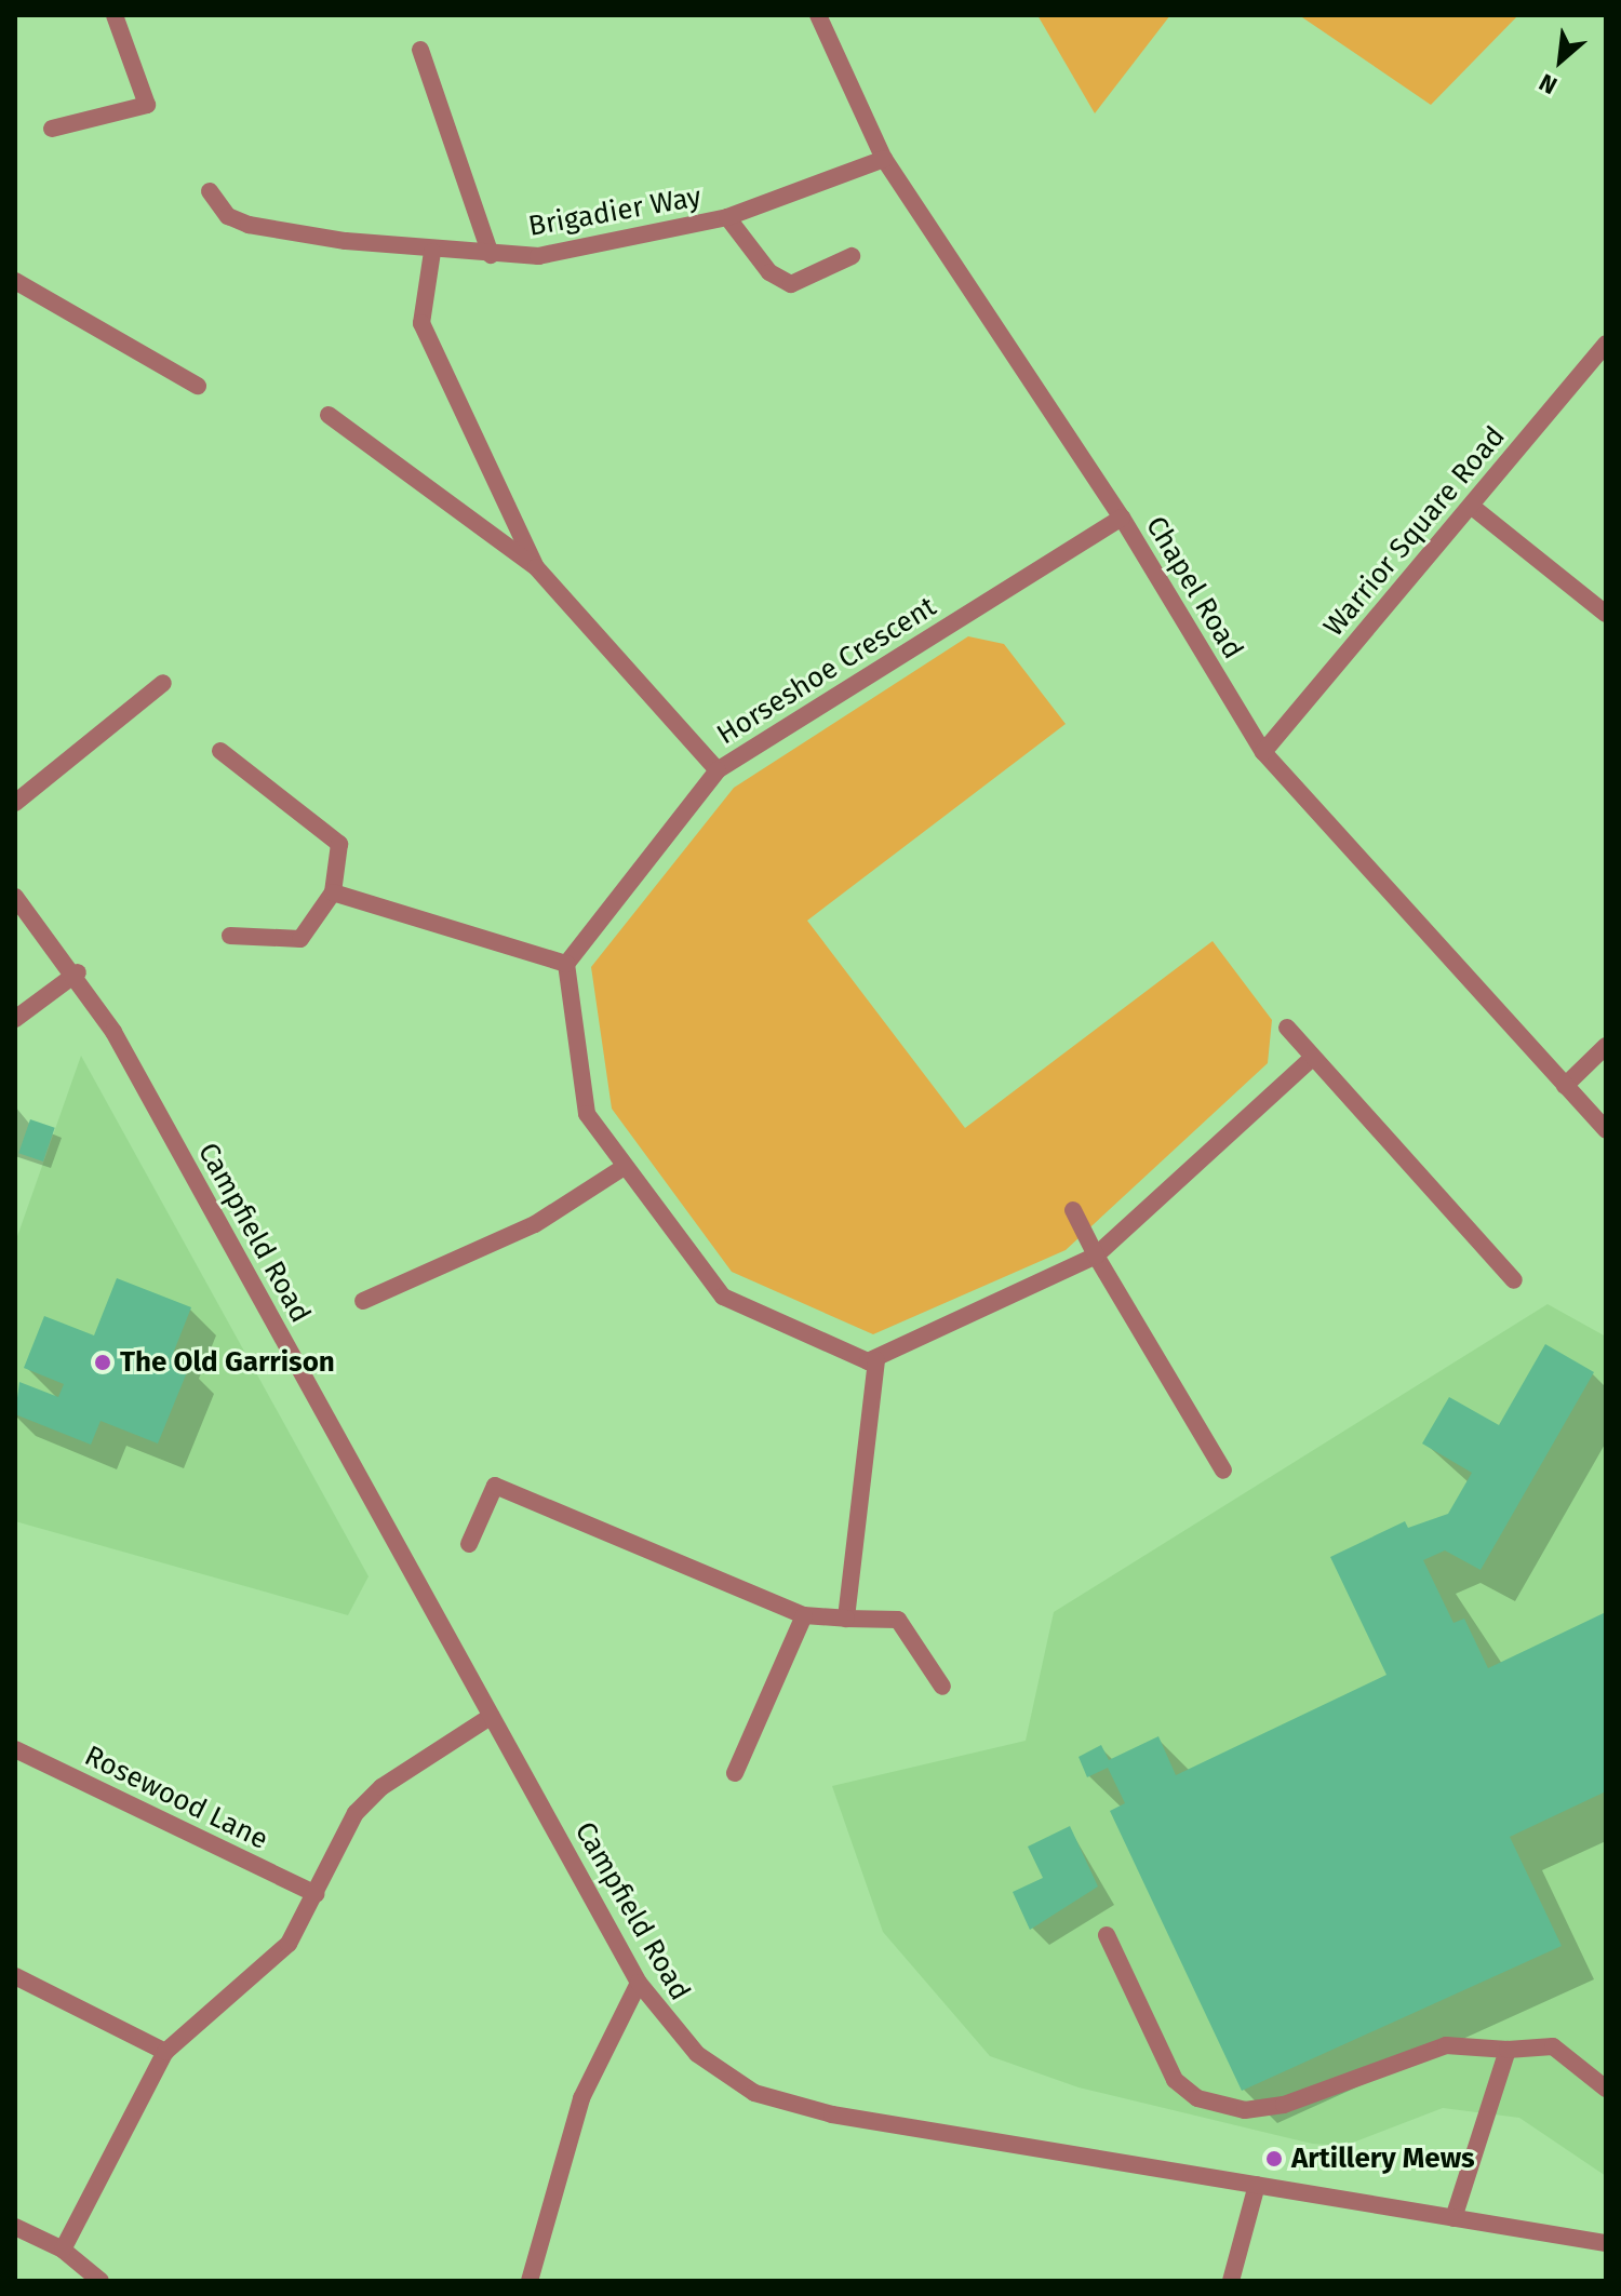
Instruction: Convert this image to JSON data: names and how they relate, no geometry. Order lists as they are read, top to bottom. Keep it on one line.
{"streets":{"street":["Brigadier Way","Warrior Square Road","Chapel Road","Horseshoe Crescent","Campfield Road","Rosewood Lane"]},"crossings":[["Brigadier Way","Chapel Road"],["Warrior Square Road","Chapel Road"],["Chapel Road","Horseshoe Crescent"]],"places":["The Old Garrison","Artillery Mews"],"north":"bottom left"}
